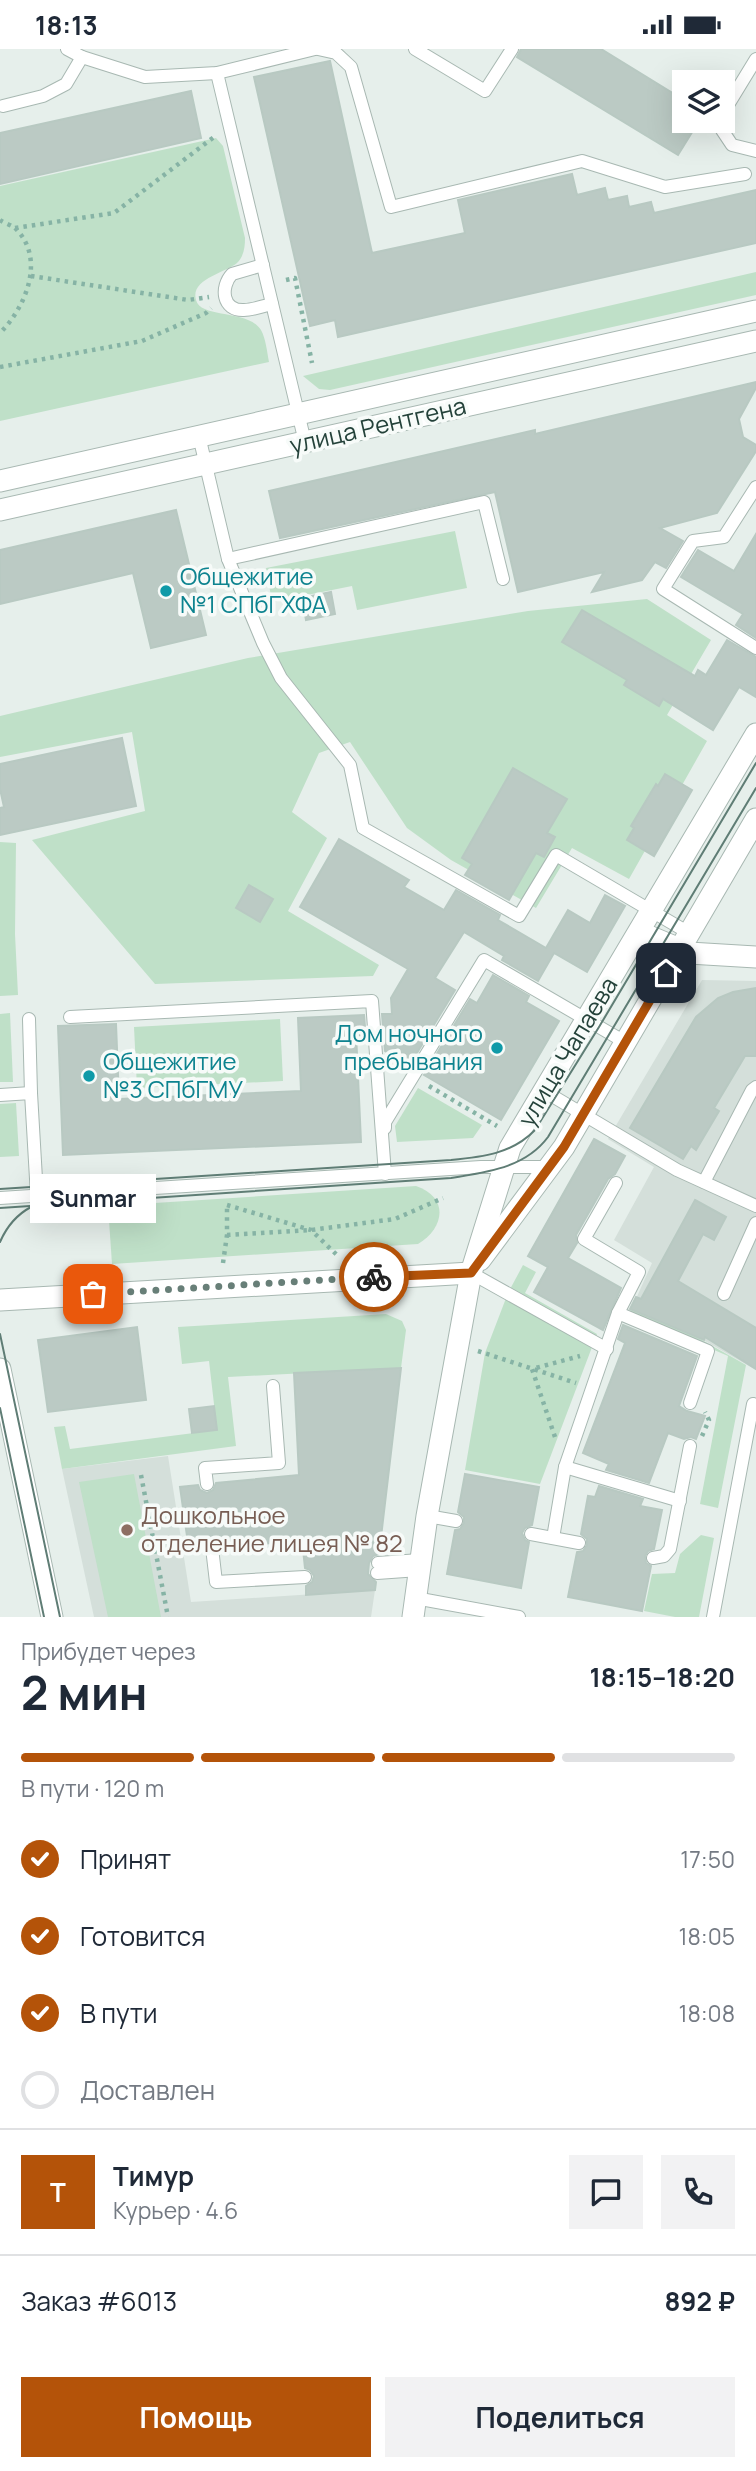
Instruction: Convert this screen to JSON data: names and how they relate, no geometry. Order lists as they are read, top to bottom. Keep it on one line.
{"streets":{"street":["улица Рентгена","улица Чапаева"]},"places":["Общежитие №1 СПбГХФА","Дом ночного пребывания","Общежитие №3 СПбГМУ","Sunmar","Дошкольное отделение лицея № 82"],"page":{"status":"18:13","bubble":"Sunmar","heading":["2 мин","Прибудет через","18:15–18:20"],"panel":["Тимур","Курьер · 4.6","Заказ #6013","892 ₽"],"bar":"В пути · 120 m","list":[["Принят","17:50"],["Готовится","18:05"],["В пути","18:08"],"Доставлен"],"round":"Т","buttons":["Помощь","Поделиться"]}}
